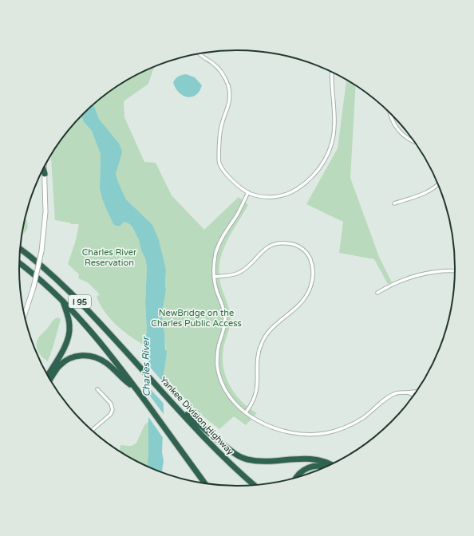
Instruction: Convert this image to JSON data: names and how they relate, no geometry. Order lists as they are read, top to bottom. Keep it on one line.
{"streets":{"highway":["I 95","Yankee Division Highway"]},"water":["Charles River"],"parks":["Charles River Reservation","NewBridge on the Charles Public Access"]}
